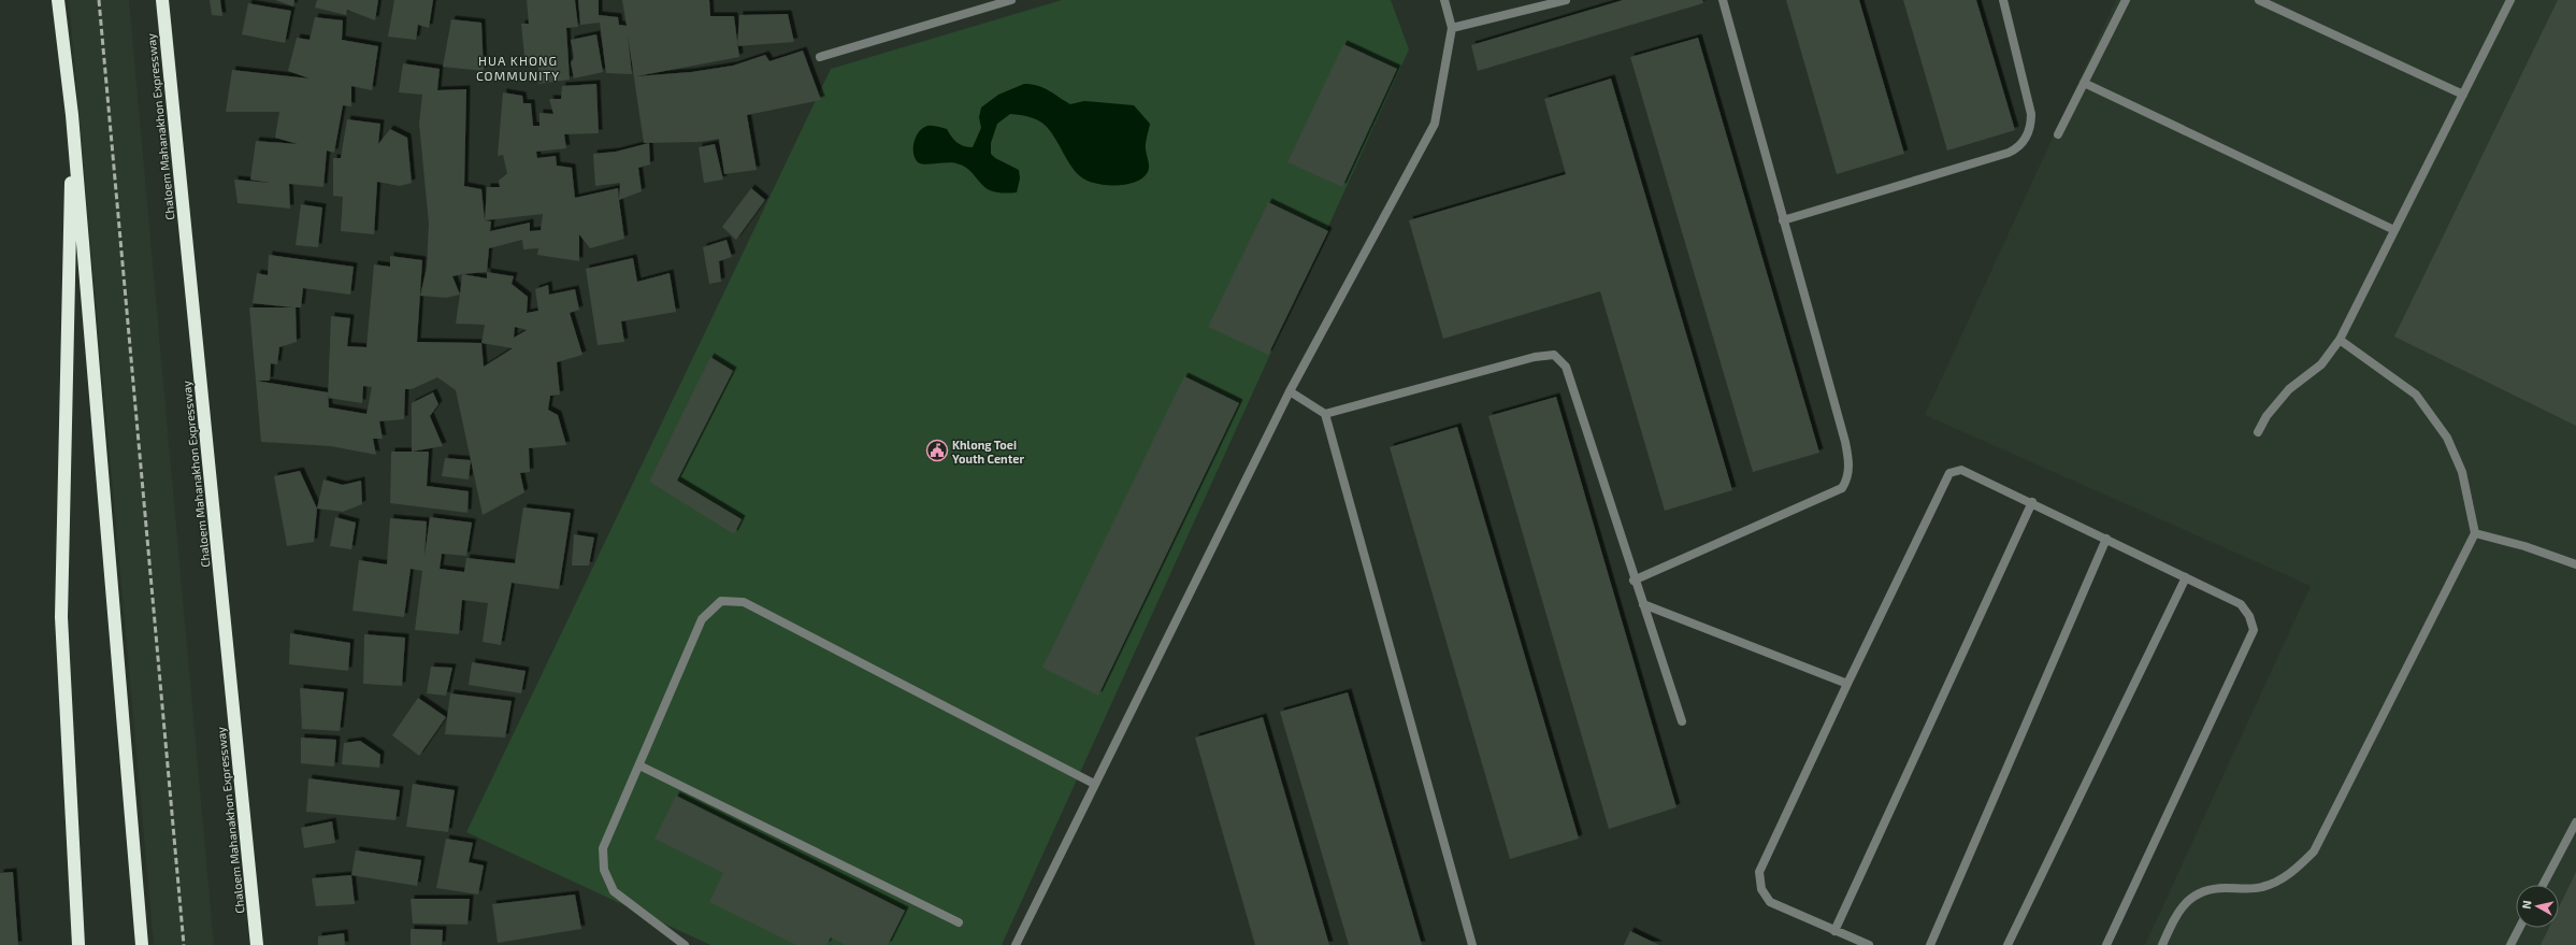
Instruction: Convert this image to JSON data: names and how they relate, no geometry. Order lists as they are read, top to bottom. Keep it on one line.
{"streets":{"highway":["Chaloem Mahanakhon Expressway"]},"districts":["HUA KHONG COMMUNITY"],"places":{"public building":["Khlong Toei Youth Center"]},"north":"left"}
